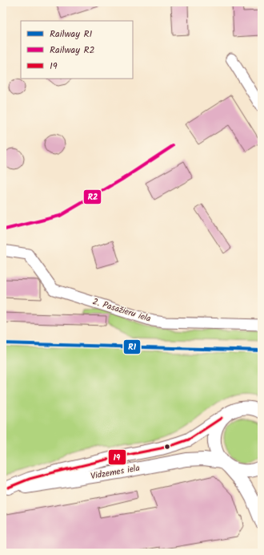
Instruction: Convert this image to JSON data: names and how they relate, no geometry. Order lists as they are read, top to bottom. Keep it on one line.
{"streets":{"street":["2. Pasažieru iela","Vidzemes iela"]},"lines":["rail line R2","rail line R1","transit line 19"],"legend":["Railway R1","Railway R2","19"]}
